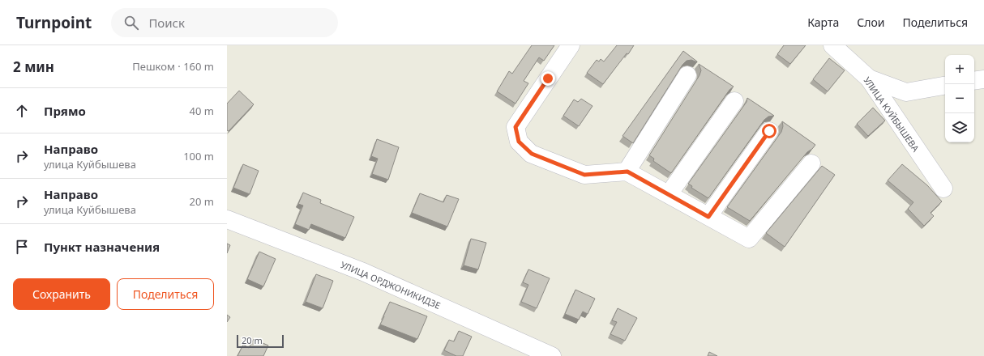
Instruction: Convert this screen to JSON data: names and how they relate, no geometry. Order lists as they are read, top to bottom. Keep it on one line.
{"streets":{"street":["УЛИЦА КУЙБЫШЕВА","УЛИЦА ОРДЖОНИКИДЗЕ"]},"scale_bar":"20 m","page":{"header":"Turnpoint","search":"Поиск","nav":["Карта","Слои","Поделиться"],"heading":["2 мин","Пешком · 160 m"],"map_buttons":["+","−"],"list":[["Прямо","40 m"],["Направо","улица Куйбышева","100 m"],["Направо","улица Куйбышева","20 m"],"Пункт назначения"],"buttons":["Сохранить","Поделиться"],"scale":"20 m"}}
